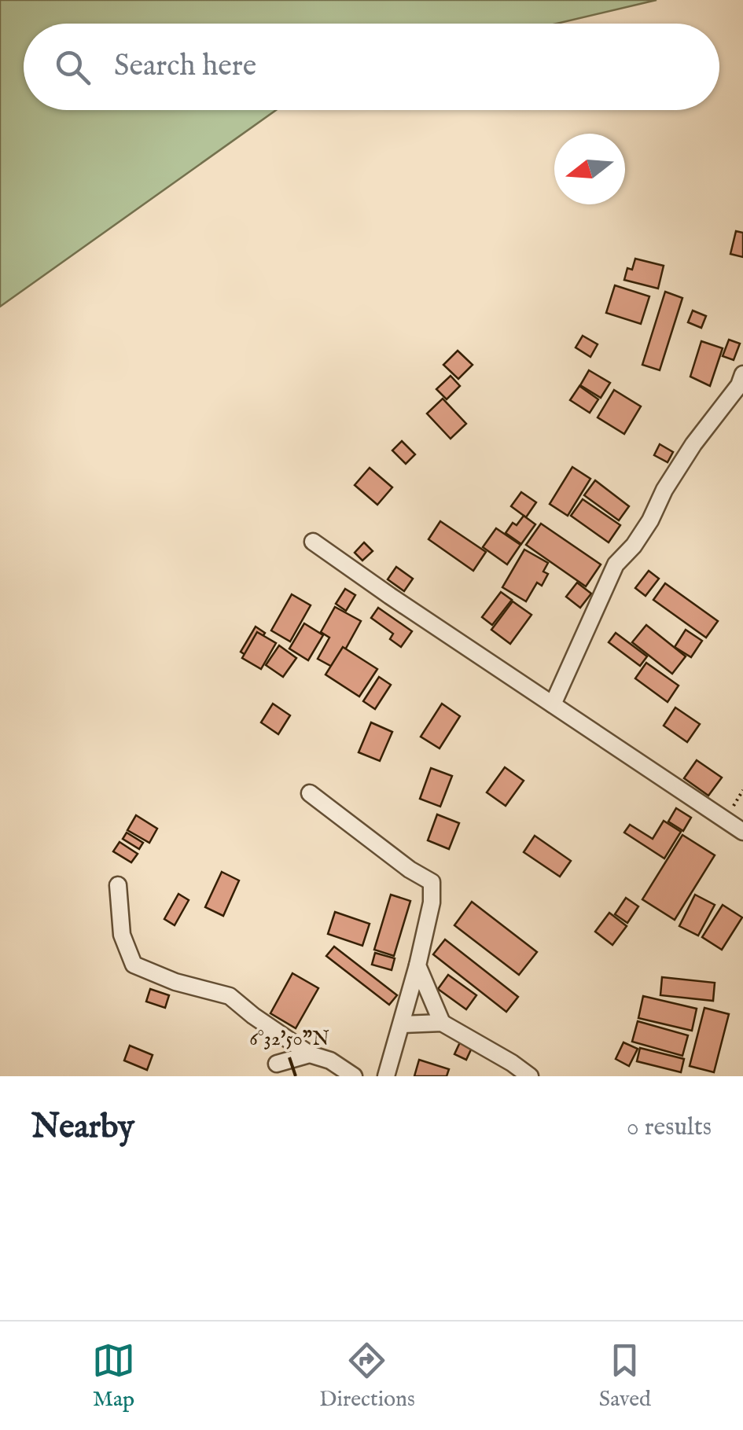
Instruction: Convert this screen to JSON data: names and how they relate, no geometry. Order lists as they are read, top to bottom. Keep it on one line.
{"north":"left","page":{"search":"Search here","heading":["Nearby","0 results"],"nav":["Map","Directions","Saved"]},"coordinates":["6°32'50\"N"]}
